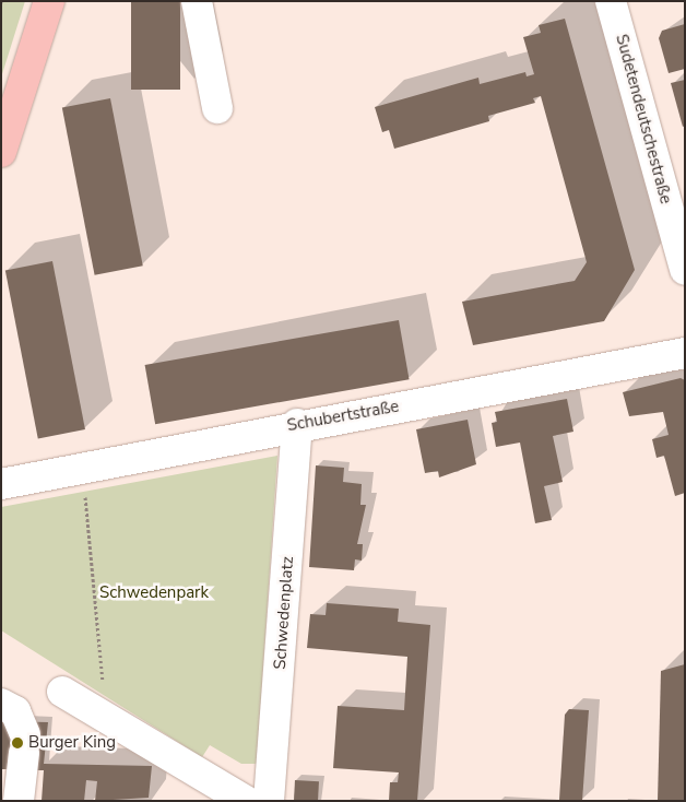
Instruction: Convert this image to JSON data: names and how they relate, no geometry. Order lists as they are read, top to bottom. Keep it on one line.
{"streets":{"street":["Sudetendeutschestraße","Schubertstraße","Schwedenplatz"]},"crossings":[["Schubertstraße","Schwedenplatz"]],"parks":["Schwedenpark"],"places":["Burger King"]}
